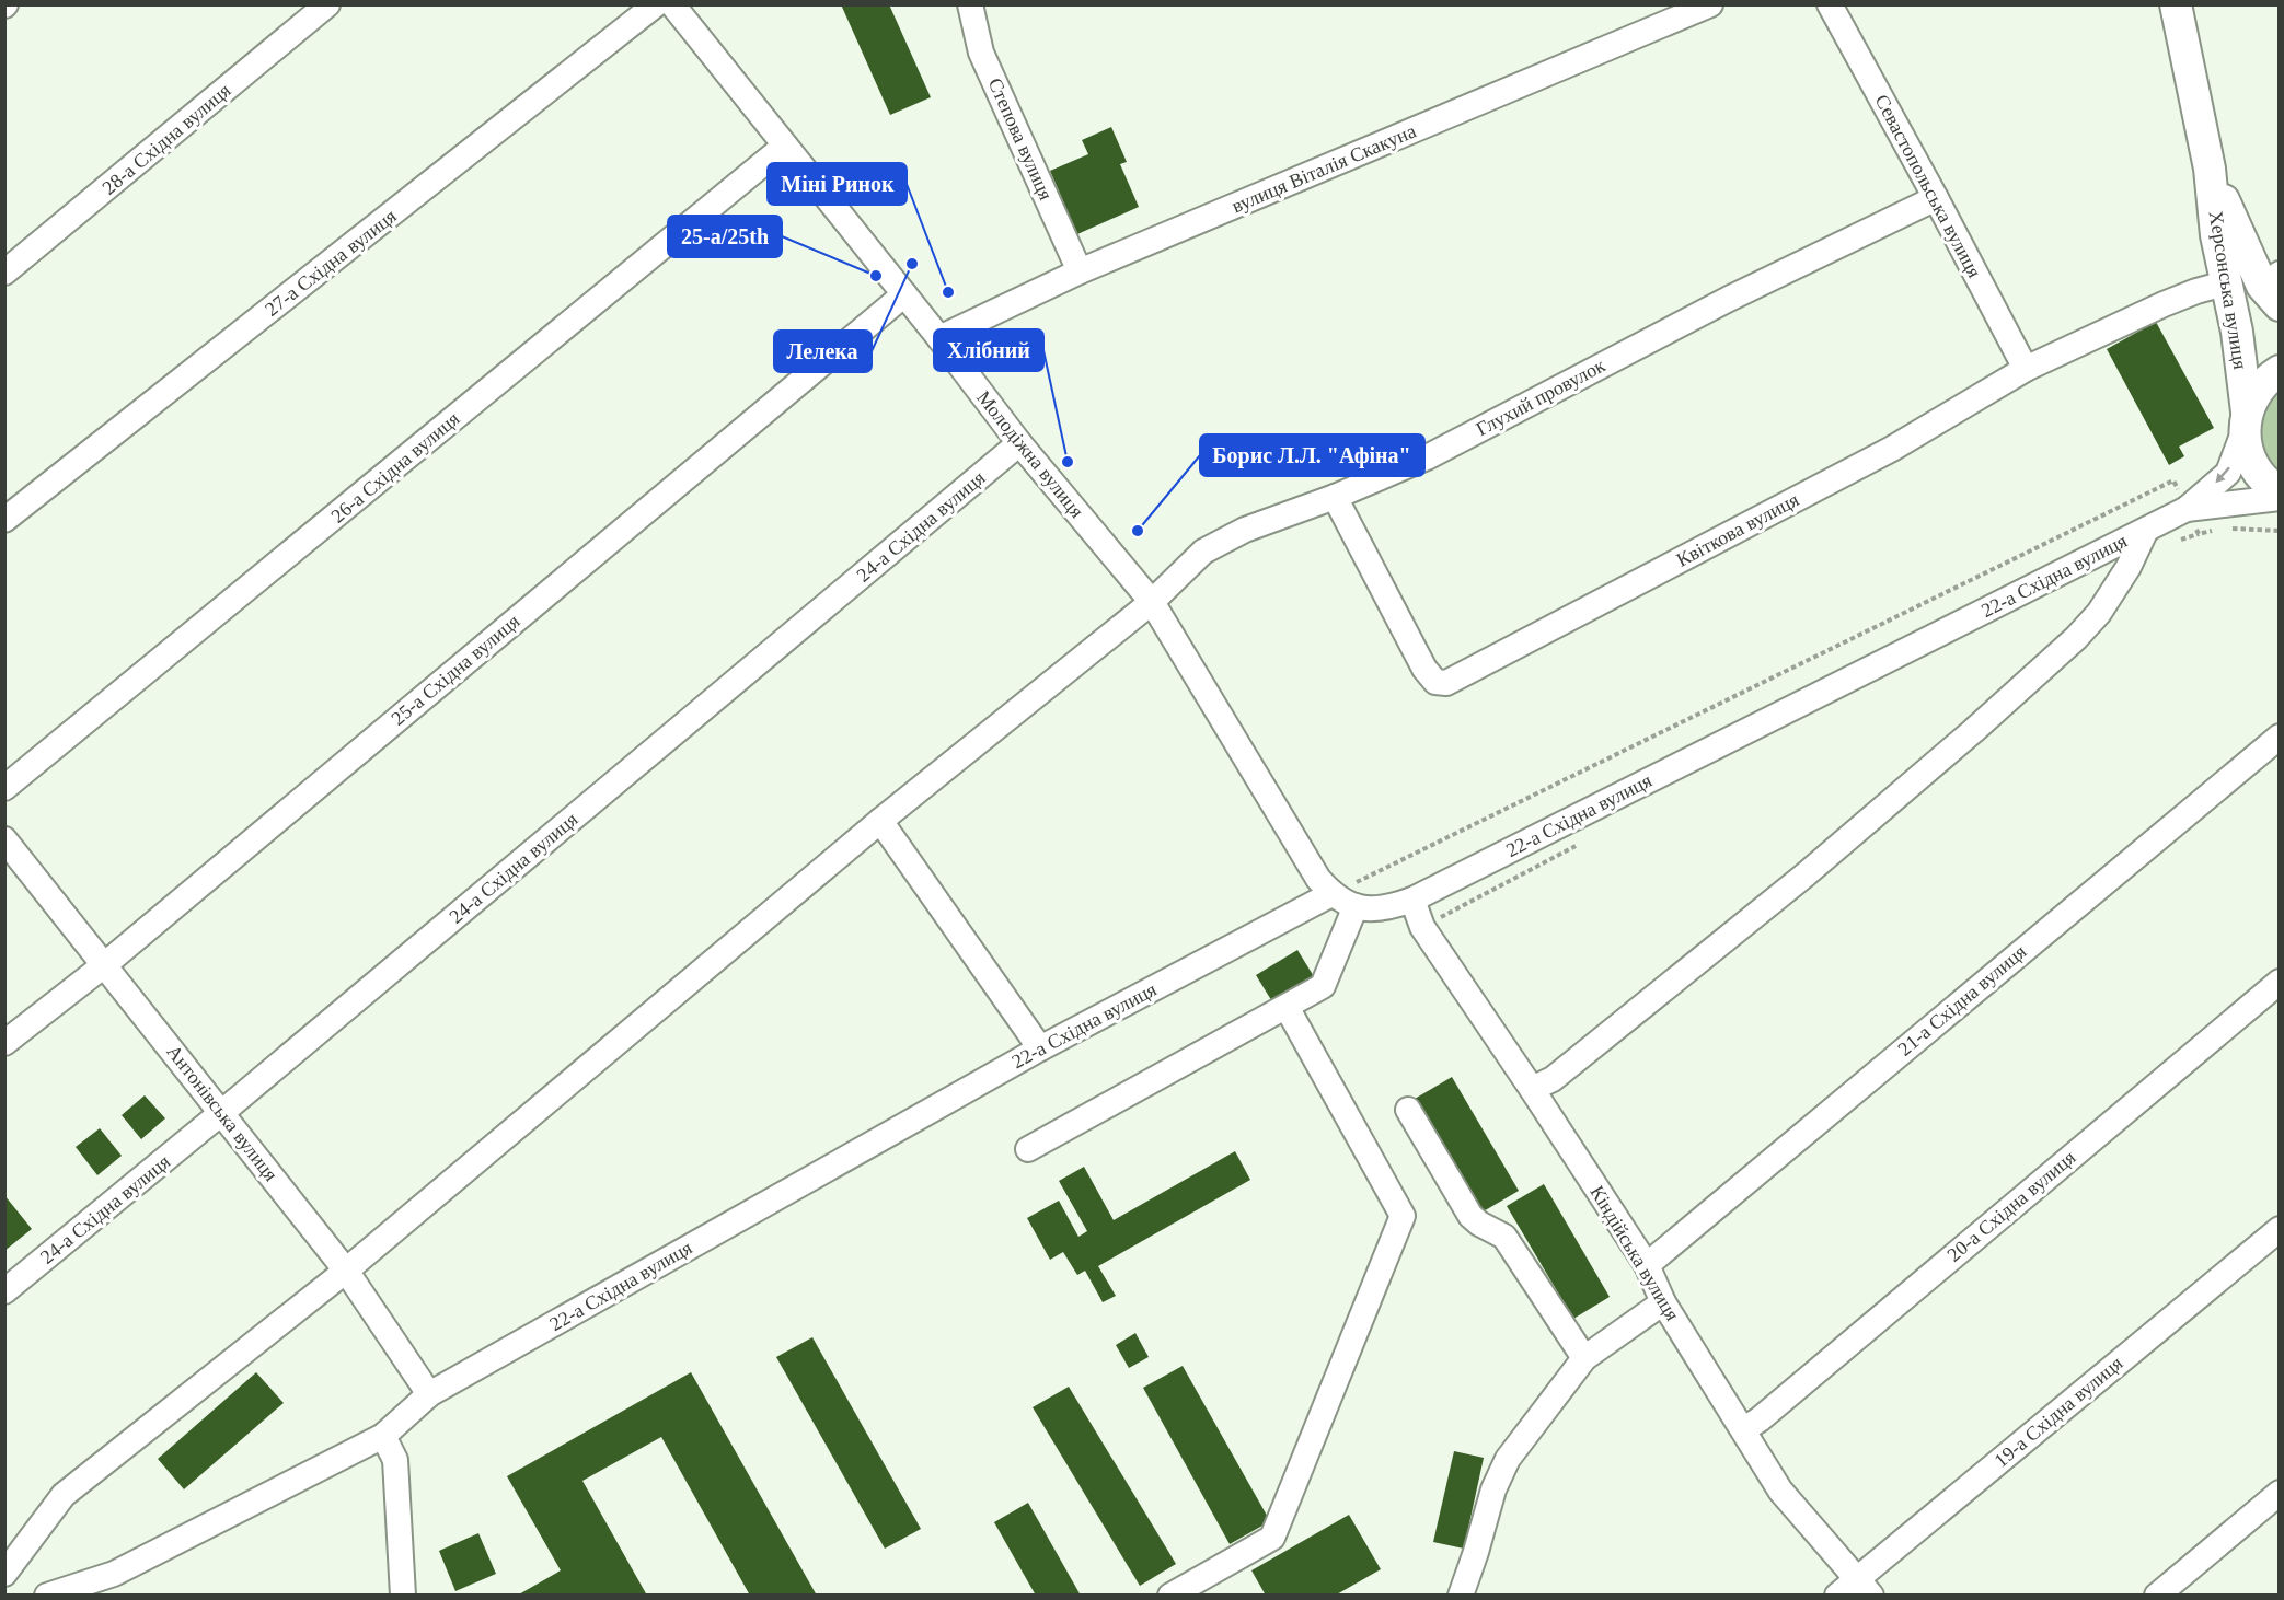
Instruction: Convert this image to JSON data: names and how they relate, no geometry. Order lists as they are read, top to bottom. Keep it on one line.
{"streets":{"main road":["Херсонська вулиця"],"street":["28-а Східна вулиця","Степова вулиця","вулиця Віталія Скакуна","Севастопольська вулиця","27-а Східна вулиця","Глухий провулок","Молодіжна вулиця","26-а Східна вулиця","24-а Східна вулиця","Квіткова вулиця","22-а Східна вулиця","25-а Східна вулиця","21-а Східна вулиця","Антонівська вулиця","20-а Східна вулиця","Кіндійська вулиця","19-а Східна вулиця"]},"crossings":[["Степова вулиця","вулиця Віталія Скакуна"],["вулиця Віталія Скакуна","Молодіжна вулиця"],["Севастопольська вулиця","Глухий провулок"],["Севастопольська вулиця","Квіткова вулиця"],["Херсонська вулиця","Квіткова вулиця"],["Глухий провулок","Молодіжна вулиця"],["Глухий провулок","Квіткова вулиця"],["Глухий провулок","Антонівська вулиця"],["Молодіжна вулиця","26-а Східна вулиця"],["Молодіжна вулиця","24-а Східна вулиця"],["Молодіжна вулиця","22-а Східна вулиця"],["Молодіжна вулиця","25-а Східна вулиця"],["24-а Східна вулиця","Антонівська вулиця"],["22-а Східна вулиця","Антонівська вулиця"],["22-а Східна вулиця","Кіндійська вулиця"],["25-а Східна вулиця","Антонівська вулиця"],["21-а Східна вулиця","Кіндійська вулиця"],["20-а Східна вулиця","Кіндійська вулиця"],["Кіндійська вулиця","19-а Східна вулиця"]],"places":["Лелека","25-а/25th","Міні Ринок","Хлібний","Борис Л.Л. \"Афіна\""]}
